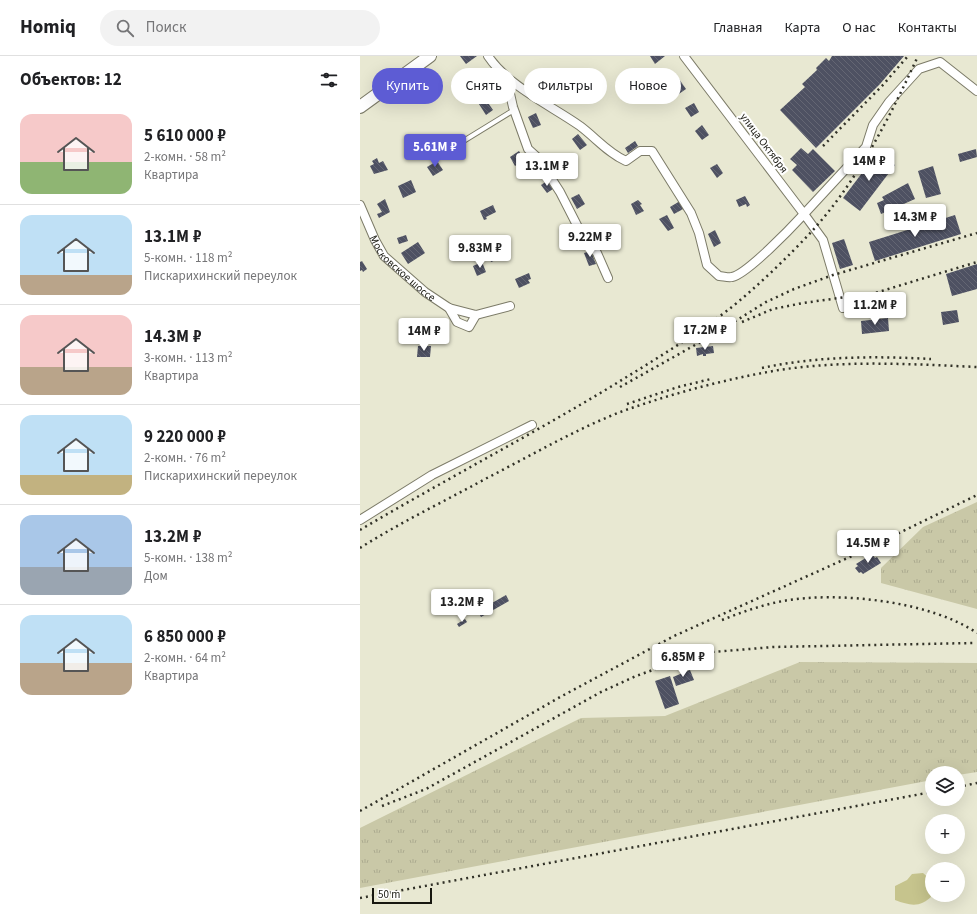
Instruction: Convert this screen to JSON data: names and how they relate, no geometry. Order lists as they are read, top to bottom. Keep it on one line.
{"streets":{"street":["улица Октября","Московское шоссе"]},"scale_bar":"50 m","page":{"header":"Homiq","search":"Поиск","nav":["Главная","Карта","О нас","Контакты"],"heading":"Объектов: 12","chip":["Купить","Снять","Фильтры","Новое"],"list":[{"name":"5 610 000 ₽","note":"2-комн. · 58 m² · Квартира"},{"name":"13.1M ₽","note":"5-комн. · 118 m² · Пискарихинский переулок"},{"name":"14.3M ₽","note":"3-комн. · 113 m² · Квартира"},{"name":"9 220 000 ₽","note":"2-комн. · 76 m² · Пискарихинский переулок"},{"name":"13.2M ₽","note":"5-комн. · 138 m² · Дом"},{"name":"6 850 000 ₽","note":"2-комн. · 64 m² · Квартира"}],"price":["5.61M ₽","14M ₽","13.1M ₽","14.3M ₽","9.22M ₽","9.83M ₽","11.2M ₽","17.2M ₽","14M ₽","14.5M ₽","13.2M ₽","6.85M ₽"],"map_buttons":["+","−"],"scale":"50 m"}}
